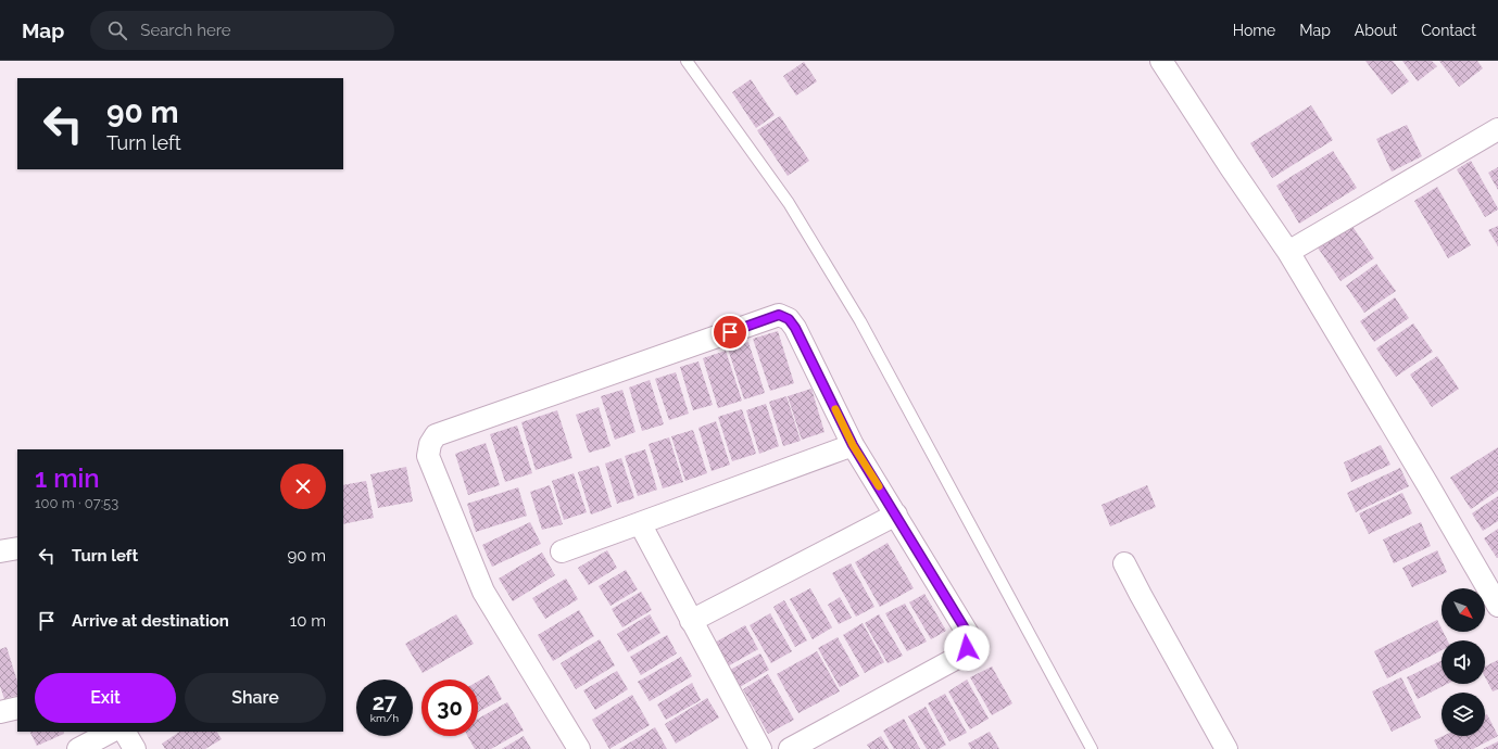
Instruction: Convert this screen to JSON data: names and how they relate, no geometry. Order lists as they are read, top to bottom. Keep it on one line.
{"north":"bottom right","page":{"header":"Map","search":"Search here","nav":["Home","Map","About","Contact"],"turn":["90 m","Turn left"],"heading":["1 min","100 m · 07:53"],"list":[{"name":"Turn left","value":"90 m"},{"name":"Arrive at destination","value":"10 m"}],"buttons":["Exit","Share"],"speed":"27 km/h","limit":"30"}}
